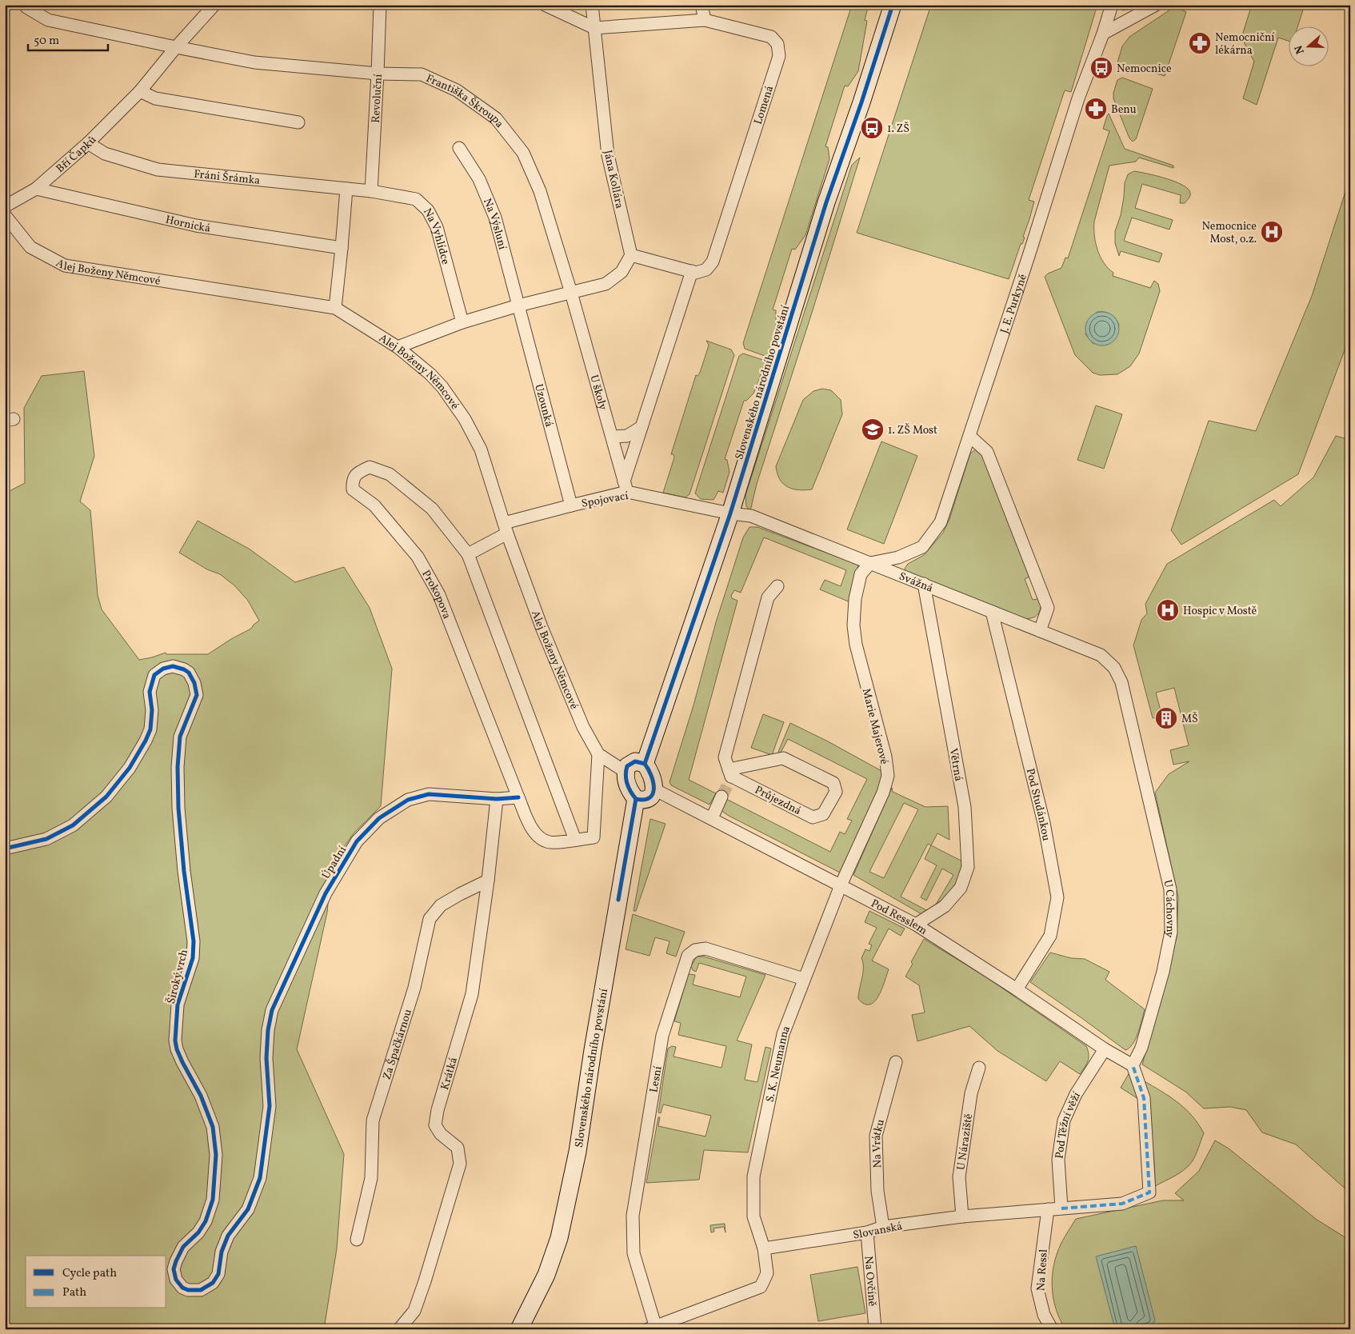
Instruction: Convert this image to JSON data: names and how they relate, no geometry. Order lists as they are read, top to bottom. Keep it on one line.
{"streets":{"street":["Revoluční","Františka Škroupa","Lomená","Bří Čapků","Fráni Šrámka","Jána Kollára","Hornická","Na Výsluní","Na Vyhlídce","Alej Boženy Němcové","J. E. Purkyně","Slovenského národního povstání","U školy","Uzounká","Spojovací","Svážná","Prokopova","Marie Majerové","Větrná","Průjezdná","Pod Studánkou","Úpadní","U Cáchovny","Pod Resslem","Široký vrch","Za Špačkárnou","S. K. Neumanna","Krátká","Lesní","Pod Těžní věží","U Náraziště","Na Vrátku","Slovanská","Na Ressl","Na Ovčíně"]},"crossings":[["Revoluční","Františka Škroupa"],["Revoluční","Fráni Šrámka"],["Revoluční","Na Vyhlídce"],["Františka Škroupa","Bří Čapků"],["Františka Škroupa","U školy"],["Lomená","Jána Kollára"],["Bří Čapků","Fráni Šrámka"],["Bří Čapků","Hornická"],["Fráni Šrámka","Na Vyhlídce"],["Na Výsluní","Uzounká"],["Alej Boženy Němcové","Slovenského národního povstání"],["Alej Boženy Němcové","Spojovací"],["Alej Boženy Němcové","Prokopova"],["Alej Boženy Němcové","Pod Resslem"],["J. E. Purkyně","Svážná"],["J. E. Purkyně","Marie Majerové"],["Slovenského národního povstání","Spojovací"],["Slovenského národního povstání","Svážná"],["Slovenského národního povstání","Pod Resslem"],["U školy","Spojovací"],["Uzounká","Spojovací"],["Spojovací","Svážná"],["Svážná","Marie Majerové"],["Svážná","Větrná"],["Svážná","Pod Studánkou"],["Svážná","U Cáchovny"],["Prokopova","Úpadní"],["Marie Majerové","Pod Resslem"],["Marie Majerové","S. K. Neumanna"],["Větrná","Pod Resslem"],["Pod Studánkou","Pod Resslem"],["Úpadní","Široký vrch"],["Úpadní","Krátká"],["U Cáchovny","Pod Resslem"],["U Cáchovny","Slovanská"],["Pod Resslem","S. K. Neumanna"],["Pod Resslem","Pod Těžní věží"],["Pod Resslem","Slovanská"],["Za Špačkárnou","Krátká"],["S. K. Neumanna","Lesní"],["S. K. Neumanna","Slovanská"],["Pod Těžní věží","Slovanská"],["U Náraziště","Slovanská"],["Na Vrátku","Slovanská"],["Slovanská","Na Ressl"],["Slovanská","Na Ovčíně"]],"places":{"pharmacy":["Nemocniční lékárna","Benu"],"bus stop":["Nemocnice","1. ZŠ"],"hospital":["Nemocnice Most, o.z.","Hospic v Mostě"],"school or university":["1. ZŠ Most"],"building":["MŠ"]},"legend":["Cycle path","Path"],"scale_bar":"50 m","north":"left"}
